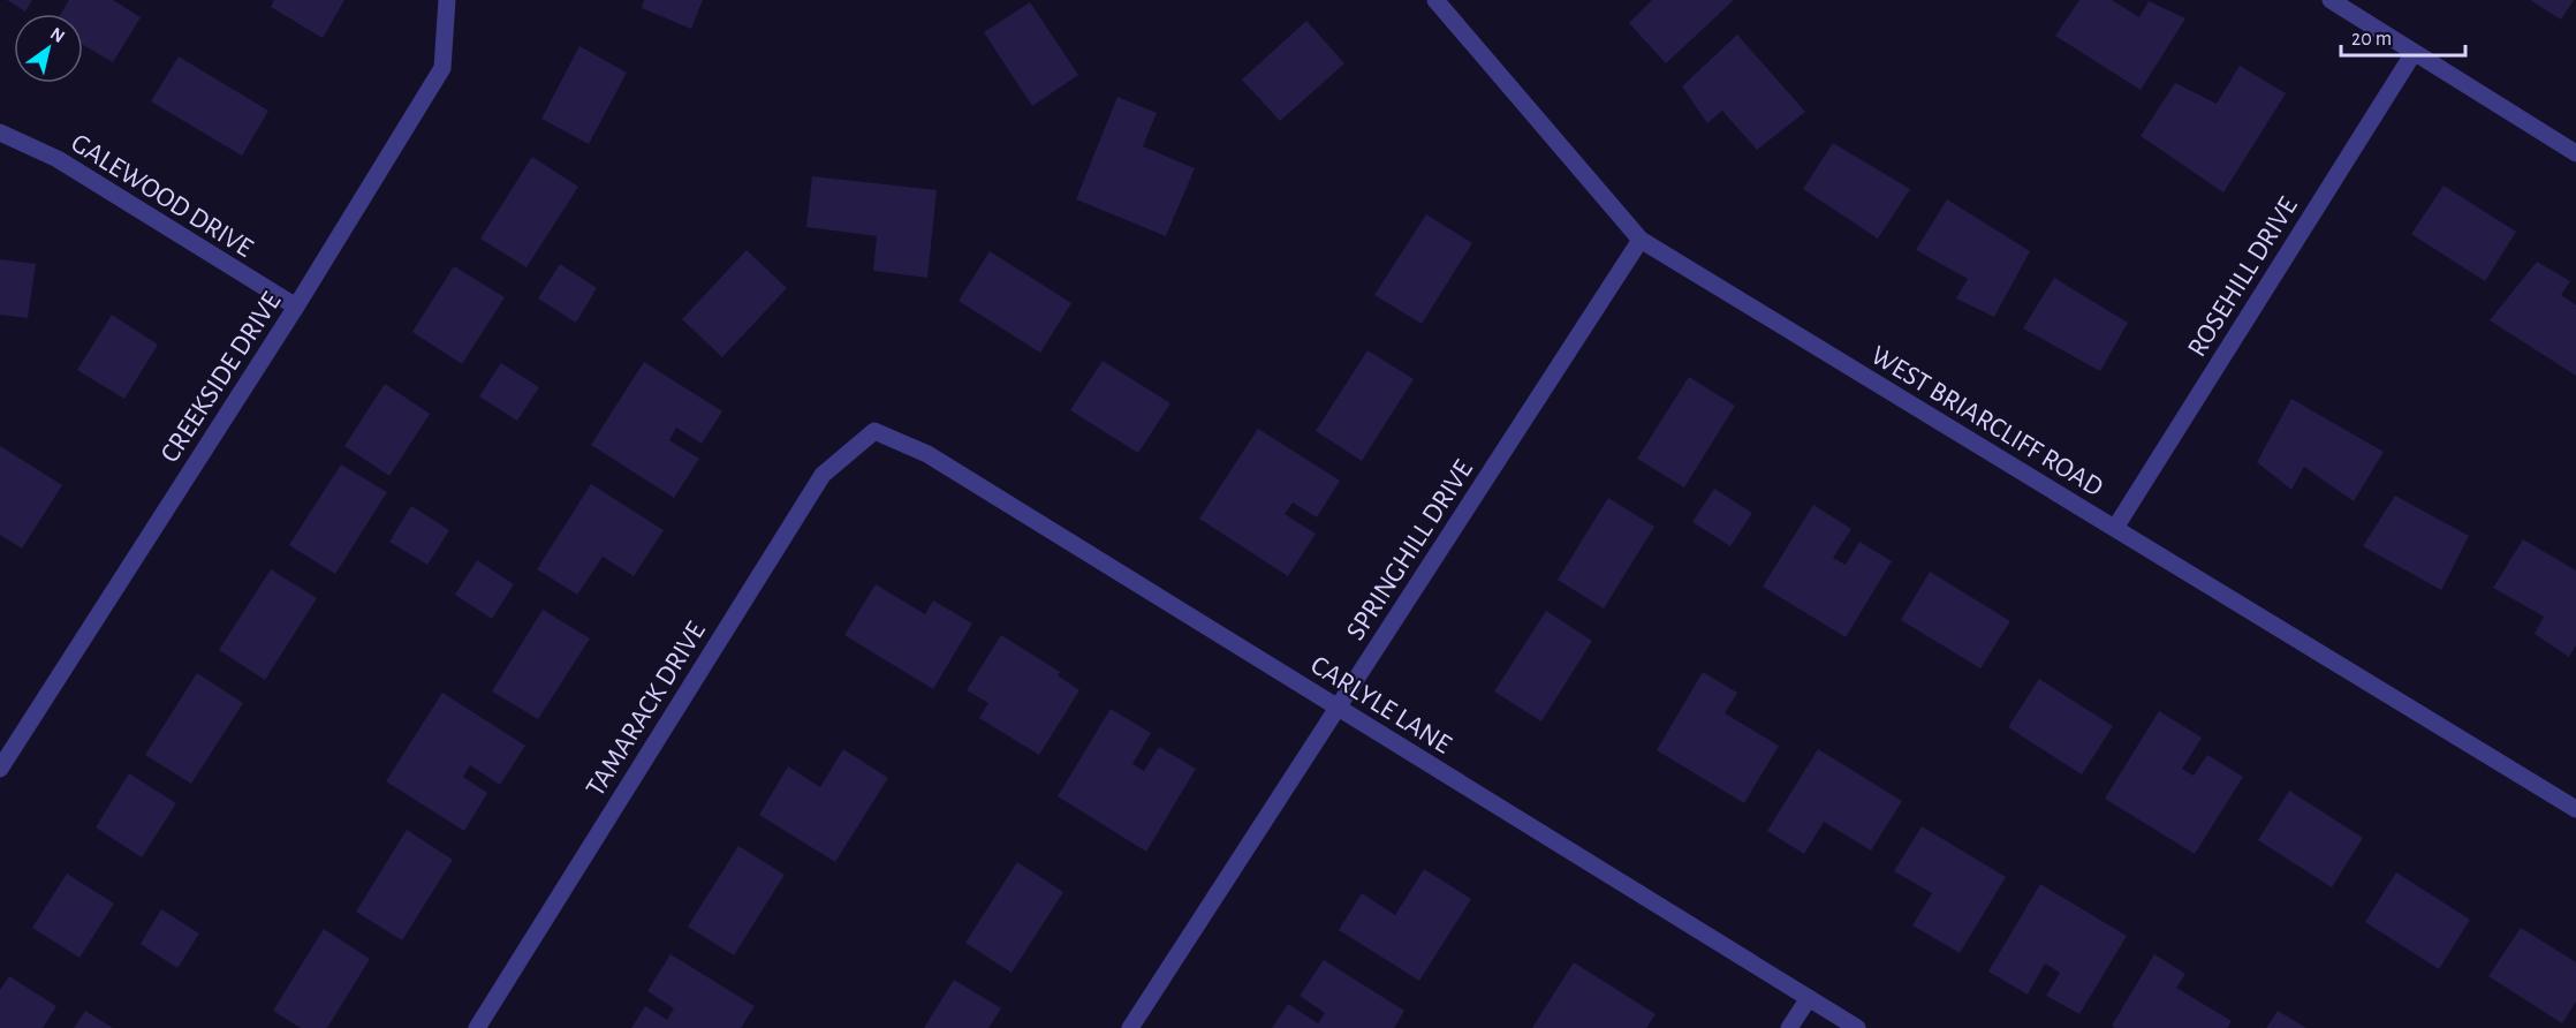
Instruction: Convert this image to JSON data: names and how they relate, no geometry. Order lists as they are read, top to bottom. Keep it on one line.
{"streets":{"street":["GALEWOOD DRIVE","ROSEHILL DRIVE","CREEKSIDE DRIVE","WEST BRIARCLIFF ROAD","SPRINGHILL DRIVE","CARLYLE LANE","TAMARACK DRIVE"]},"crossings":[["GALEWOOD DRIVE","CREEKSIDE DRIVE"],["ROSEHILL DRIVE","WEST BRIARCLIFF ROAD"],["WEST BRIARCLIFF ROAD","SPRINGHILL DRIVE"],["SPRINGHILL DRIVE","CARLYLE LANE"],["CARLYLE LANE","TAMARACK DRIVE"]],"scale_bar":"20 m","north":"top right"}
